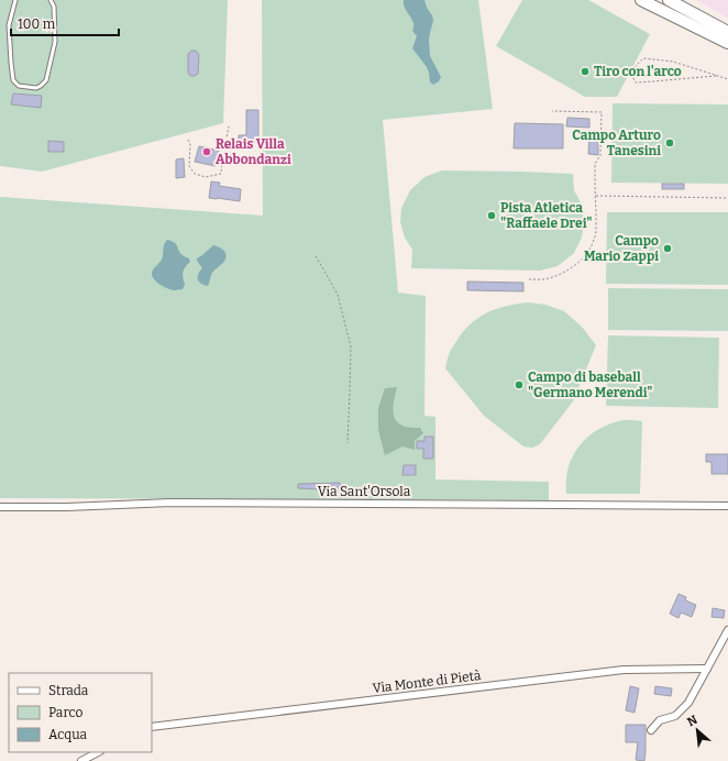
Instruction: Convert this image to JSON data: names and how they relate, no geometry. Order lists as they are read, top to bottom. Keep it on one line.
{"streets":{"street":["Via Sant'Orsola","Via Monte di Pietà"]},"places":["Tiro con l'arco","Campo Arturo Tanesini","Relais Villa Abbondanzi","Pista Atletica \"Raffaele Drei\"","Campo Mario Zappi","Campo di baseball \"Germano Merendi\""],"legend":["Strada","Parco","Acqua"],"scale_bar":"100 m","north":"top left"}
